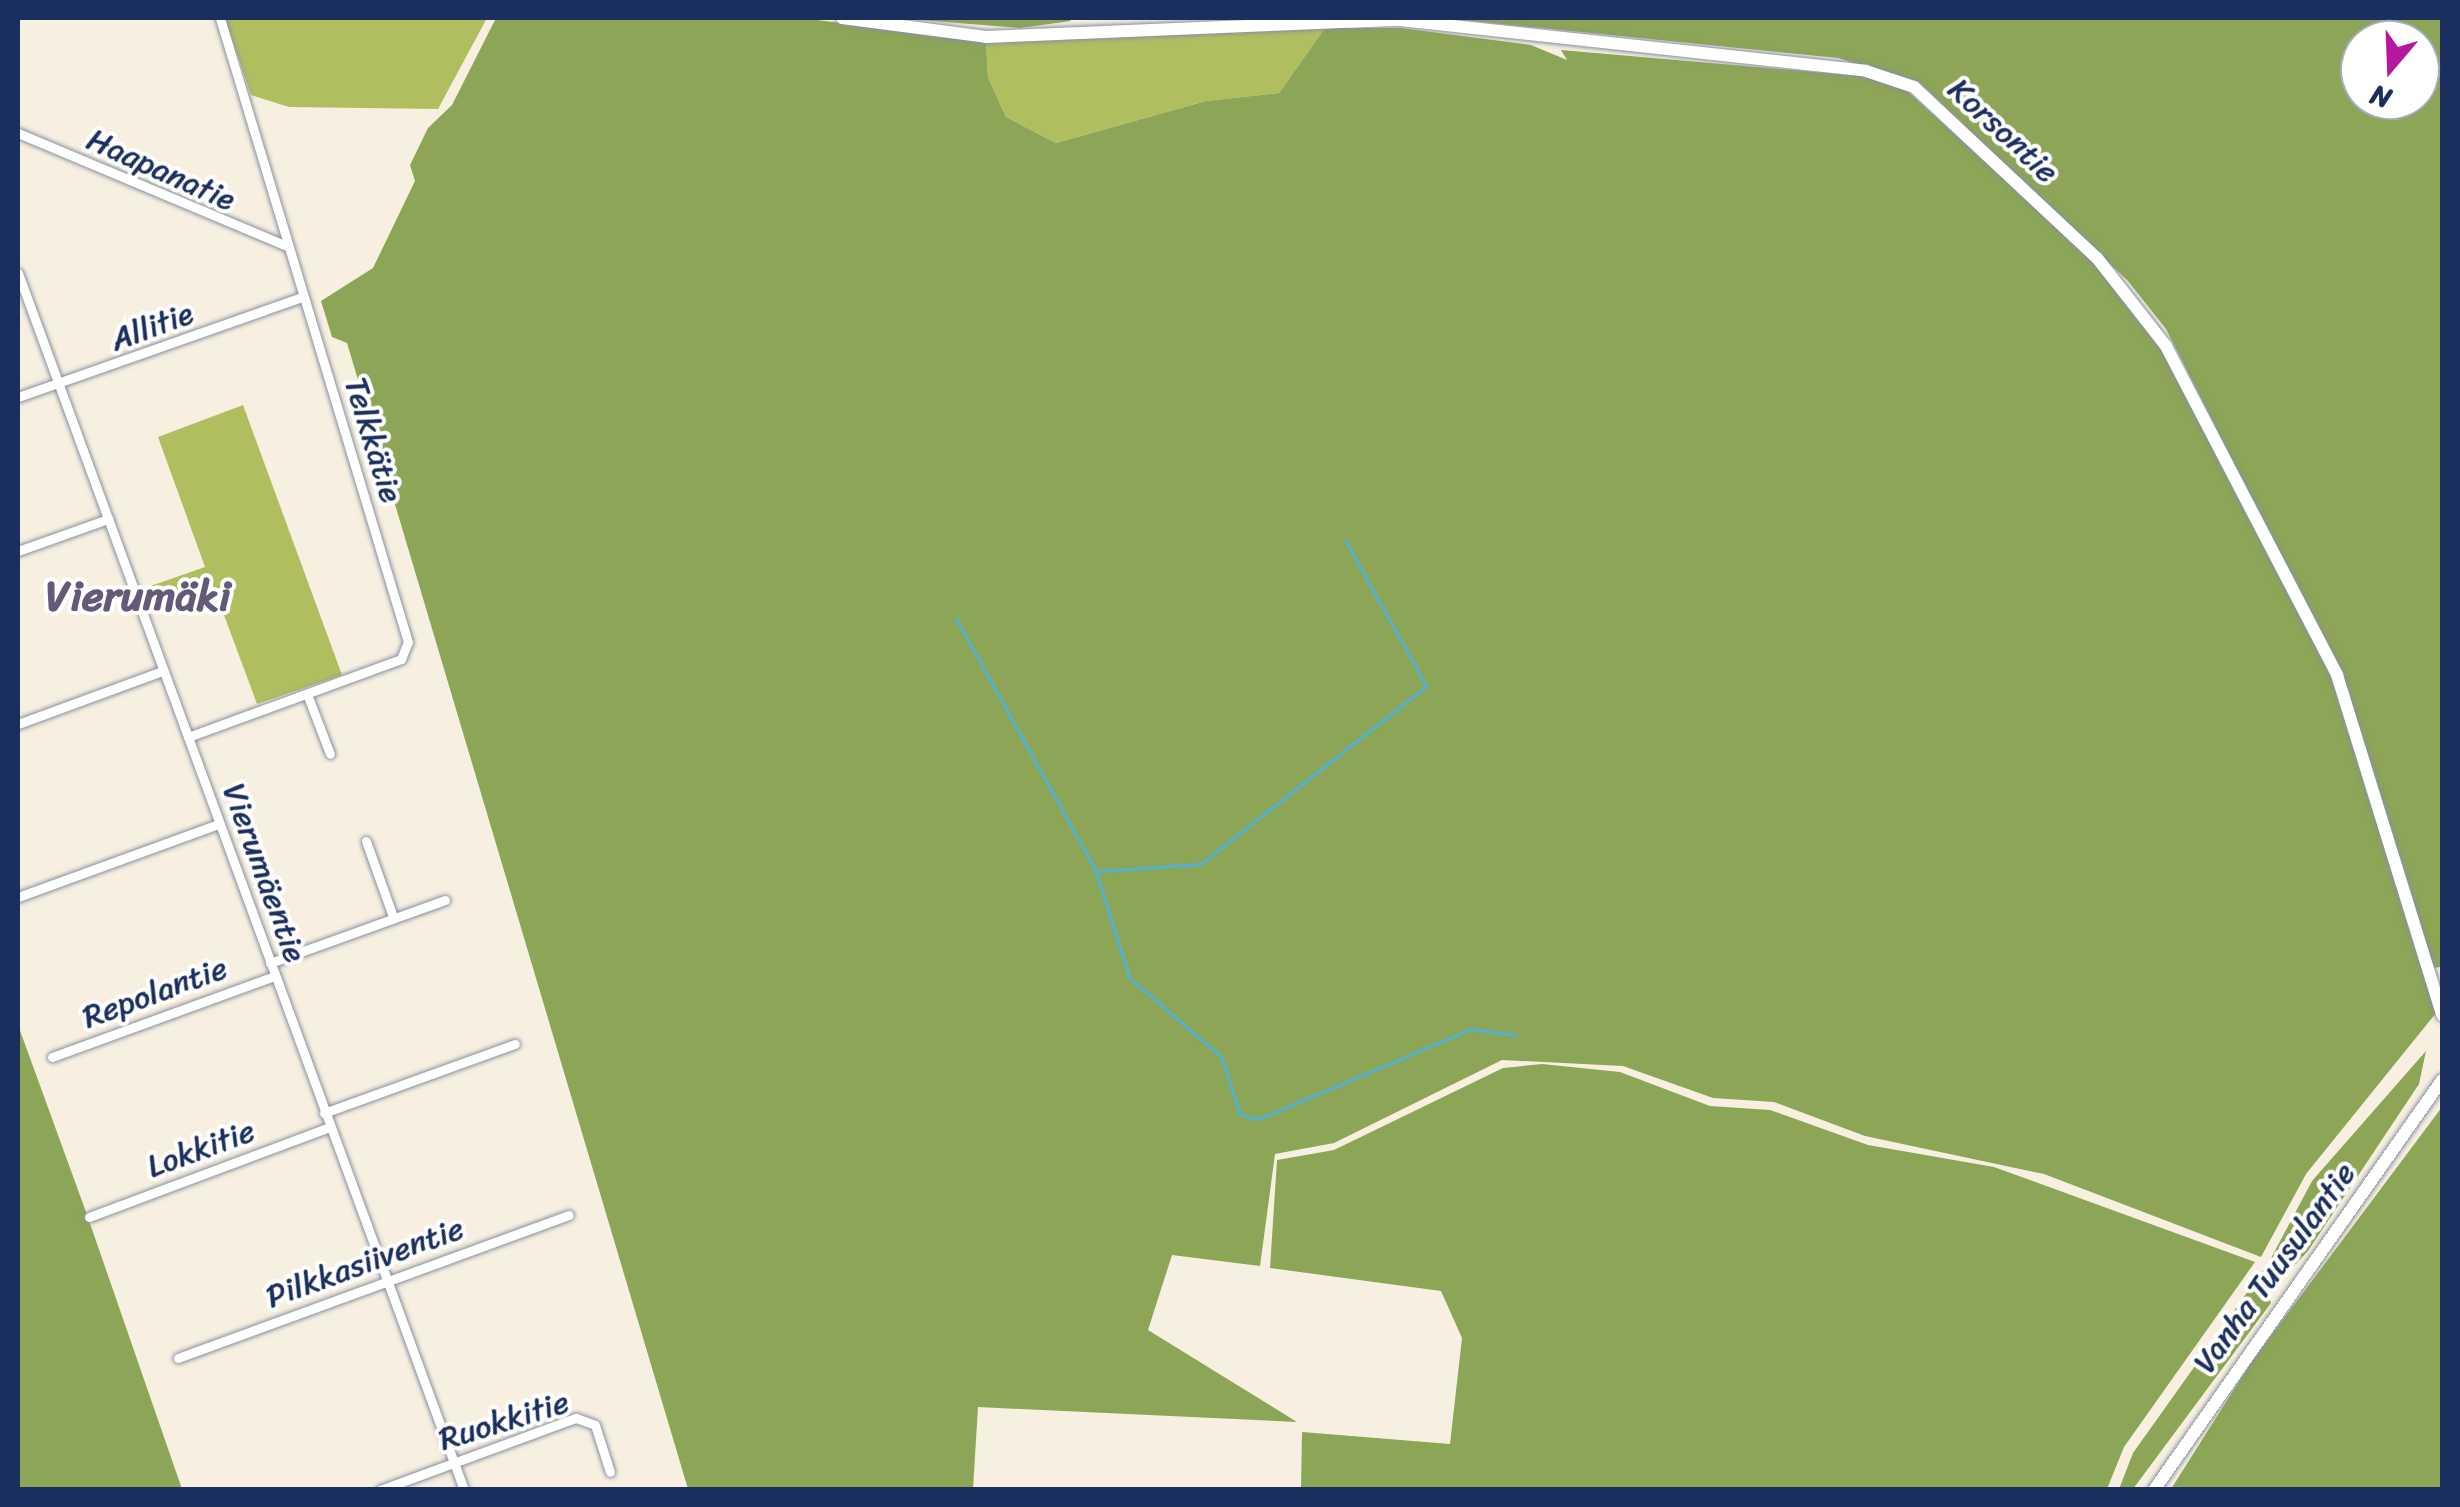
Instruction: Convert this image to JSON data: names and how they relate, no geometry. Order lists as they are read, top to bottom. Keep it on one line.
{"streets":{"main road":["Korsontie","Vanha Tuusulantie"],"street":["Haapanatie","Allitie","Telkkätie","Vierumäentie","Repolantie","Lokkitie","Pilkkasiiventie","Ruokkitie"]},"crossings":[["Haapanatie","Telkkätie"],["Allitie","Telkkätie"],["Allitie","Vierumäentie"],["Telkkätie","Vierumäentie"],["Vierumäentie","Repolantie"],["Vierumäentie","Lokkitie"],["Vierumäentie","Pilkkasiiventie"],["Vierumäentie","Ruokkitie"]],"districts":["Vierumäki"],"north":"bottom"}
